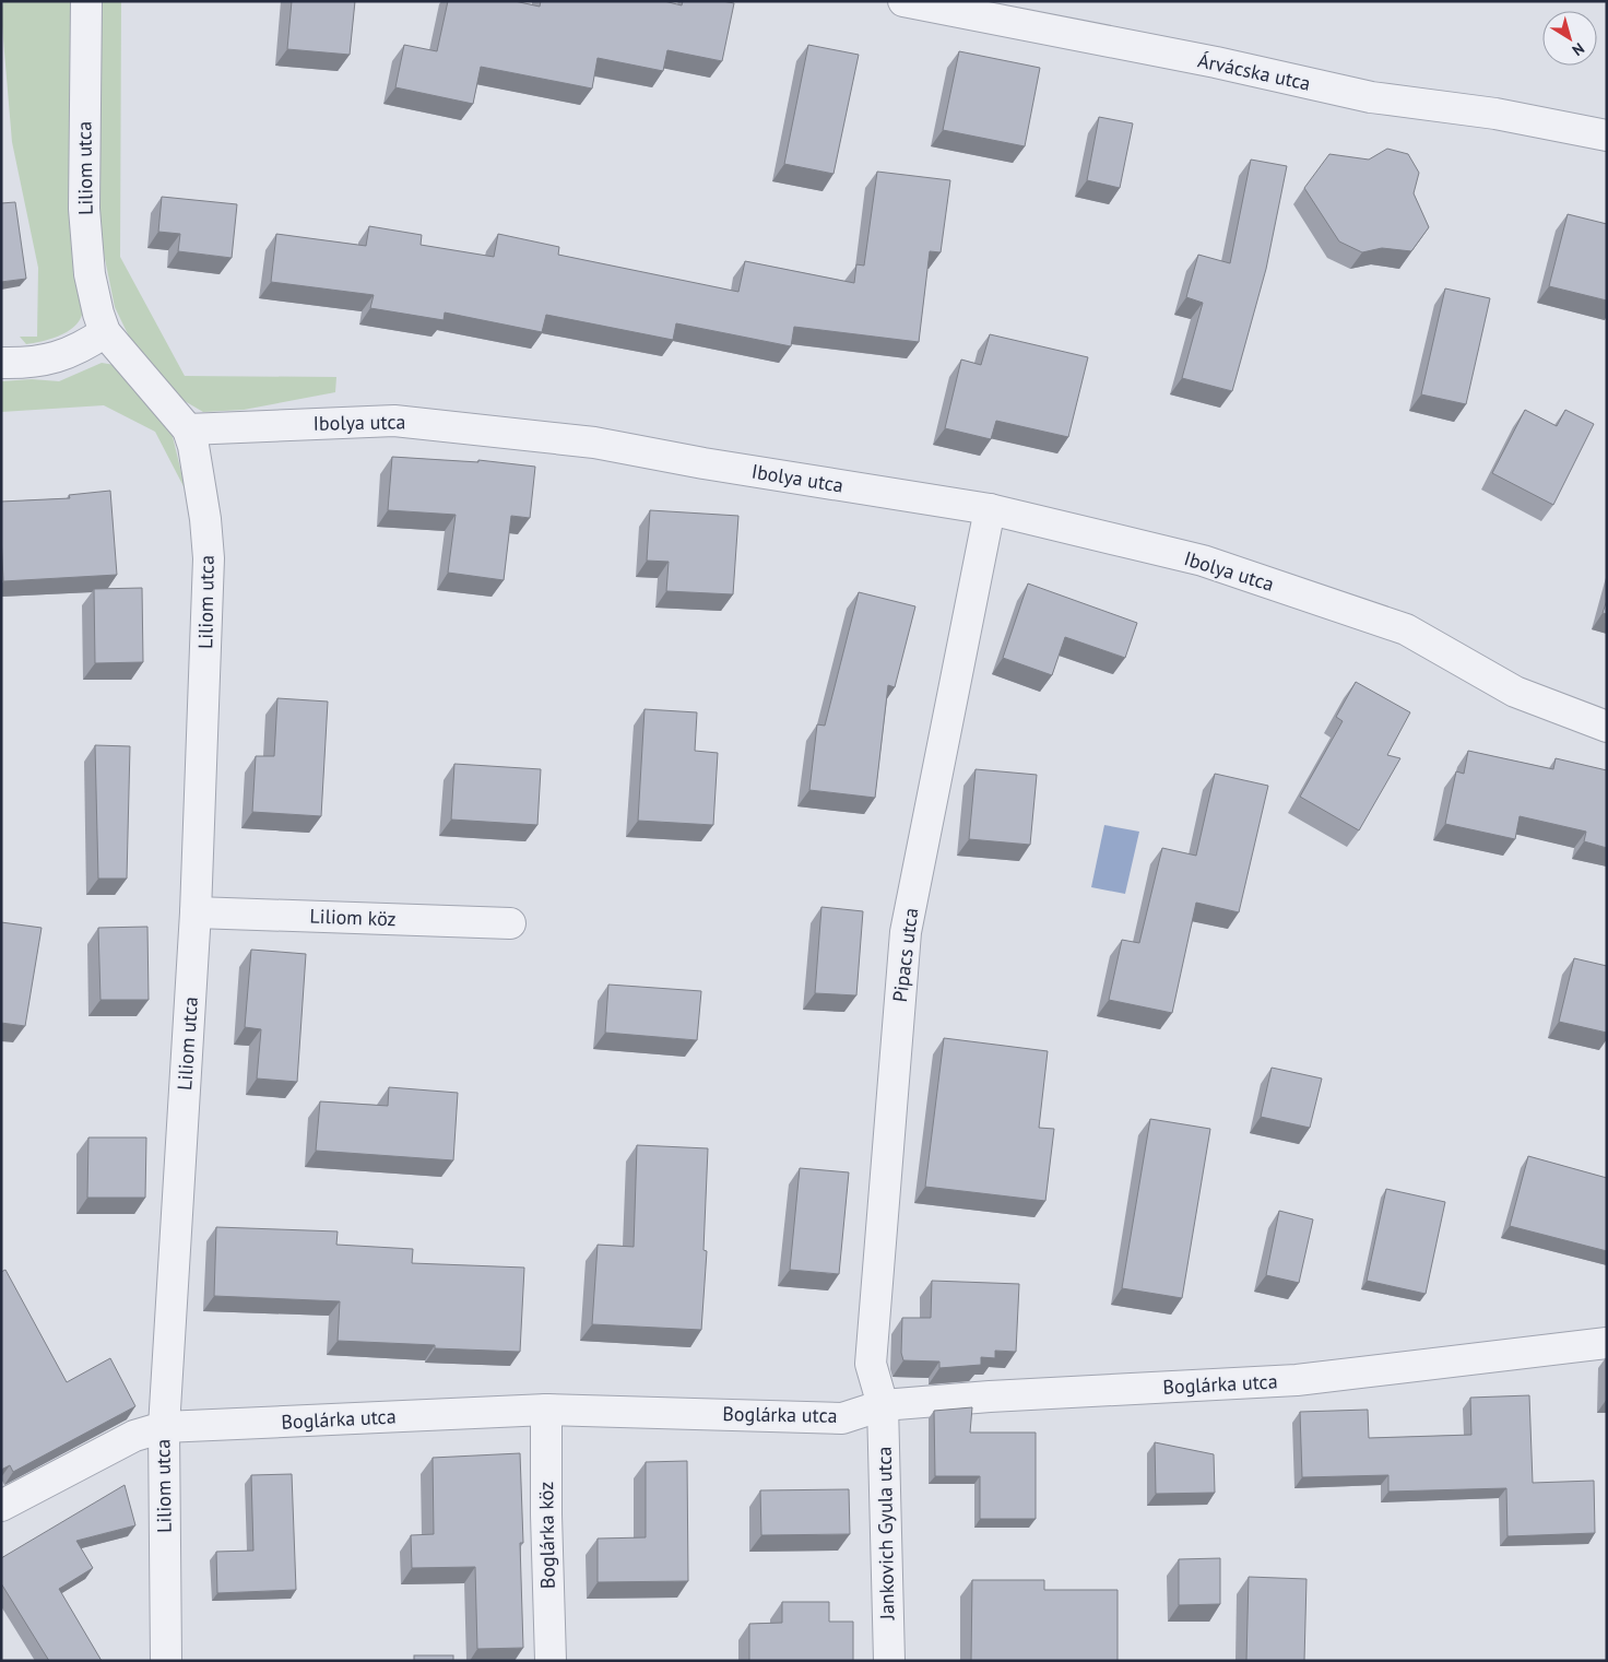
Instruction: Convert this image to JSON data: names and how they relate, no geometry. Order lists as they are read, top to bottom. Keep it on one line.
{"streets":{"street":["Árvácska utca","Liliom utca","Ibolya utca","Liliom köz","Pipacs utca","Boglárka utca","Jankovich Gyula utca","Boglárka köz"]},"crossings":[["Liliom utca","Ibolya utca"],["Liliom utca","Liliom köz"],["Liliom utca","Boglárka utca"],["Ibolya utca","Pipacs utca"],["Pipacs utca","Boglárka utca"],["Pipacs utca","Jankovich Gyula utca"],["Boglárka utca","Jankovich Gyula utca"],["Boglárka utca","Boglárka köz"]],"north":"bottom right"}
